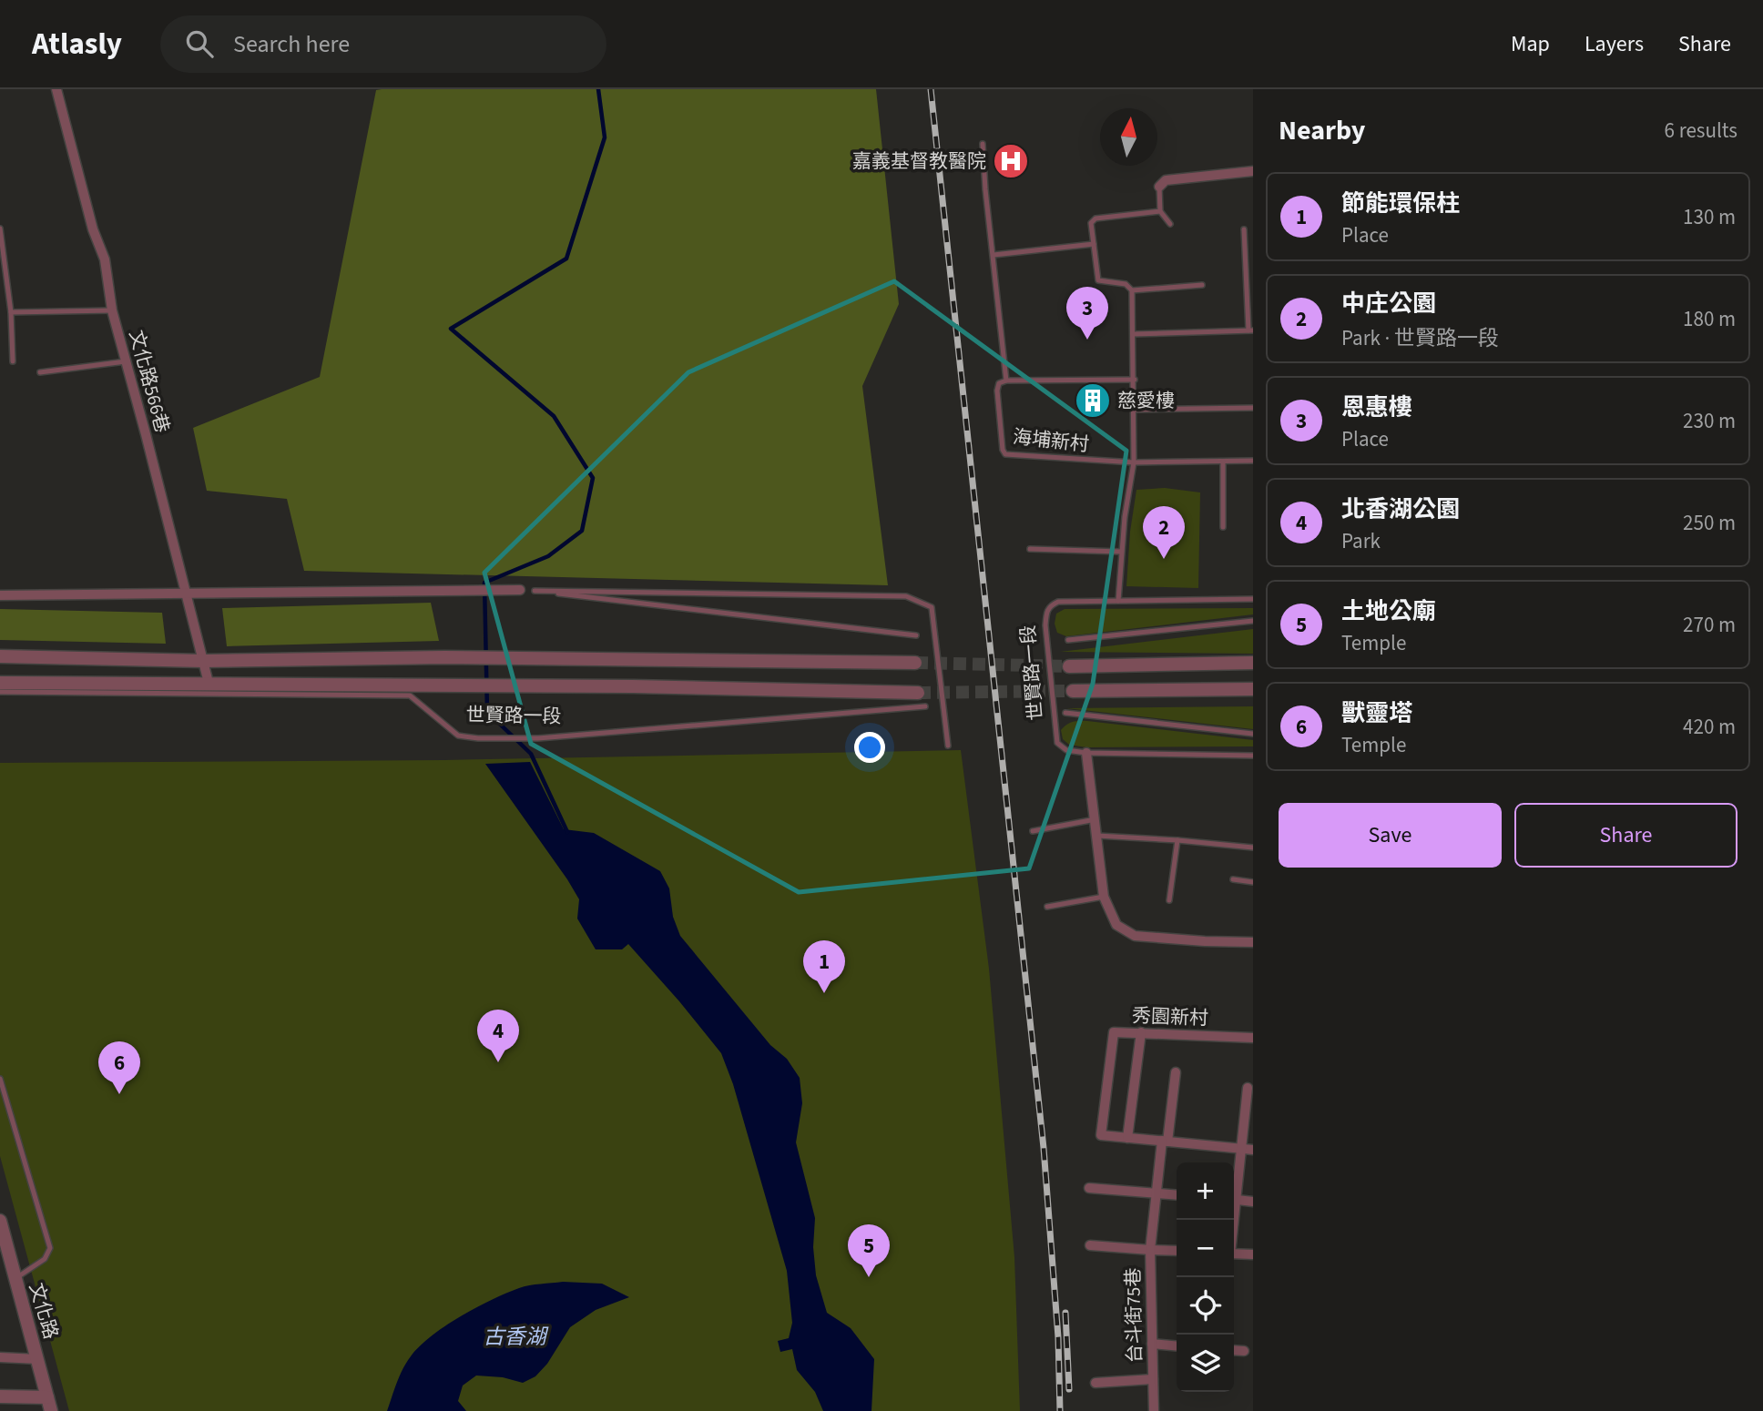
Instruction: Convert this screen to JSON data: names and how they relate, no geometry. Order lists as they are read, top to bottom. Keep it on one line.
{"streets":{"street":["文化路566巷","世賢路一段","秀園新村","文化路","台斗街75巷"],"lane":["海埔新村"]},"crossings":[["文化路566巷","世賢路一段"]],"water":["古香湖"],"places":{"hospital":["嘉義基督教醫院"],"building":["慈愛樓"]},"north":"top","page":{"header":"Atlasly","search":"Search here","nav":["Map","Layers","Share"],"heading":["Nearby","6 results"],"list":[{"mark":"1","name":"節能環保柱","note":"Place","value":"130 m"},{"mark":"2","name":"中庄公園","note":"Park · 世賢路一段","value":"180 m"},{"mark":"3","name":"恩惠樓","note":"Place","value":"230 m"},{"mark":"4","name":"北香湖公園","note":"Park","value":"250 m"},{"mark":"5","name":"土地公廟","note":"Temple","value":"270 m"},{"mark":"6","name":"獸靈塔","note":"Temple","value":"420 m"}],"pins":["3","2","1","4","6","5"],"buttons":["Save","Share"],"map_buttons":["+","−"]}}
